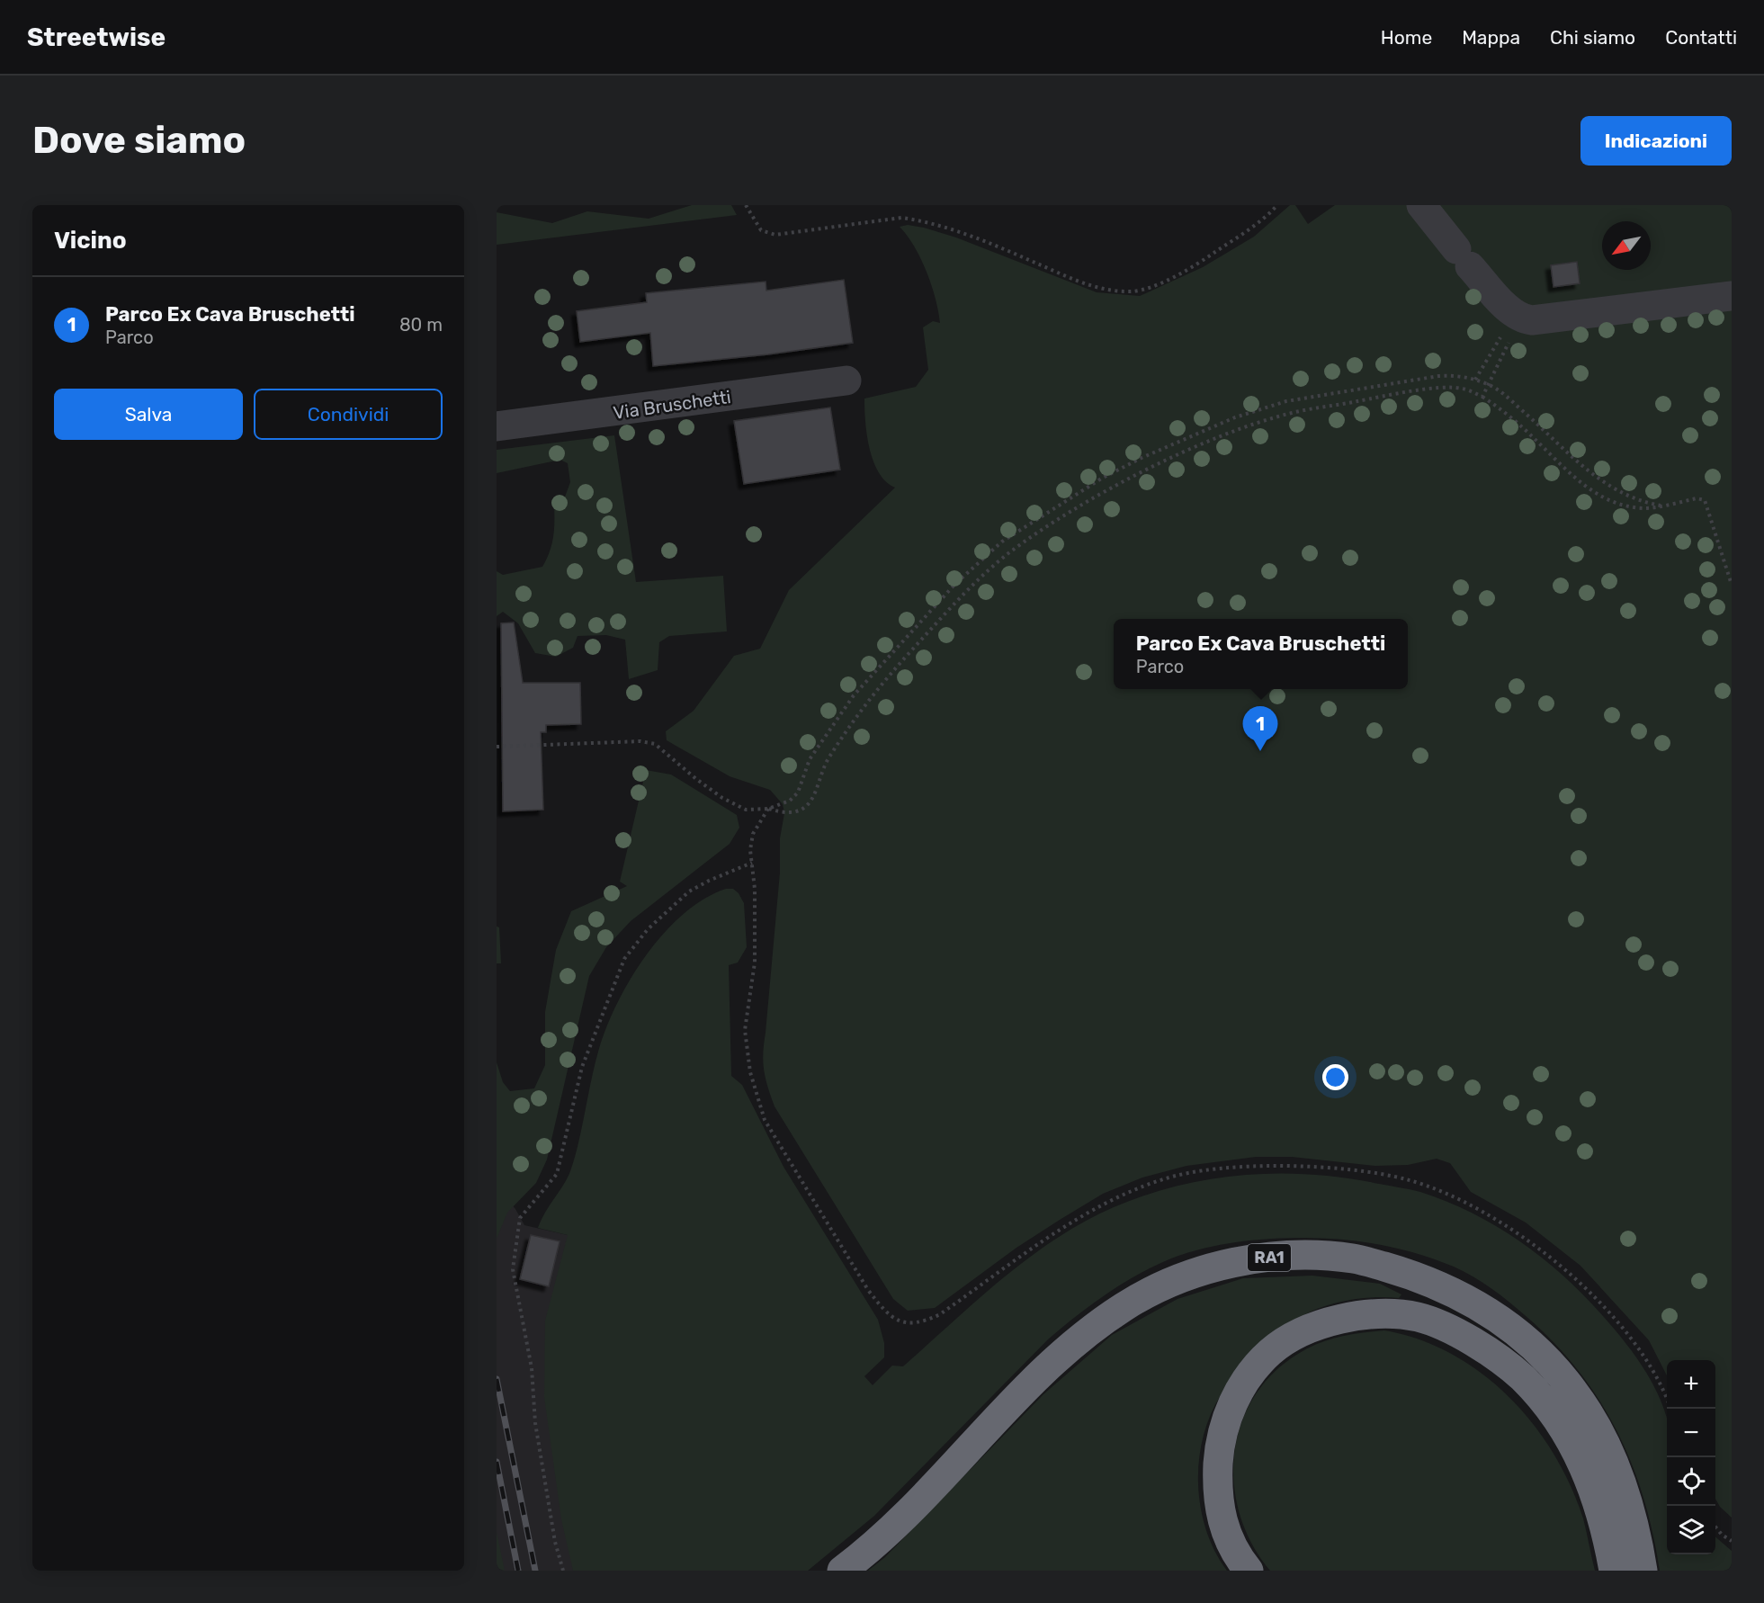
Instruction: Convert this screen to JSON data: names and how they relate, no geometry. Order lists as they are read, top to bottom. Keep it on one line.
{"streets":{"highway":["RA1"],"lane":["Via Bruschetti"]},"north":"bottom left","page":{"header":"Streetwise","nav":["Home","Mappa","Chi siamo","Contatti"],"buttons":["Indicazioni",["Salva","Condividi"]],"title":"Dove siamo","heading":"Vicino","list":[{"mark":"1","name":"Parco Ex Cava Bruschetti","note":"Parco","value":"80 m"}],"popup":["Parco Ex Cava Bruschetti","Parco"],"pins":"1","map_buttons":["+","−"]}}
